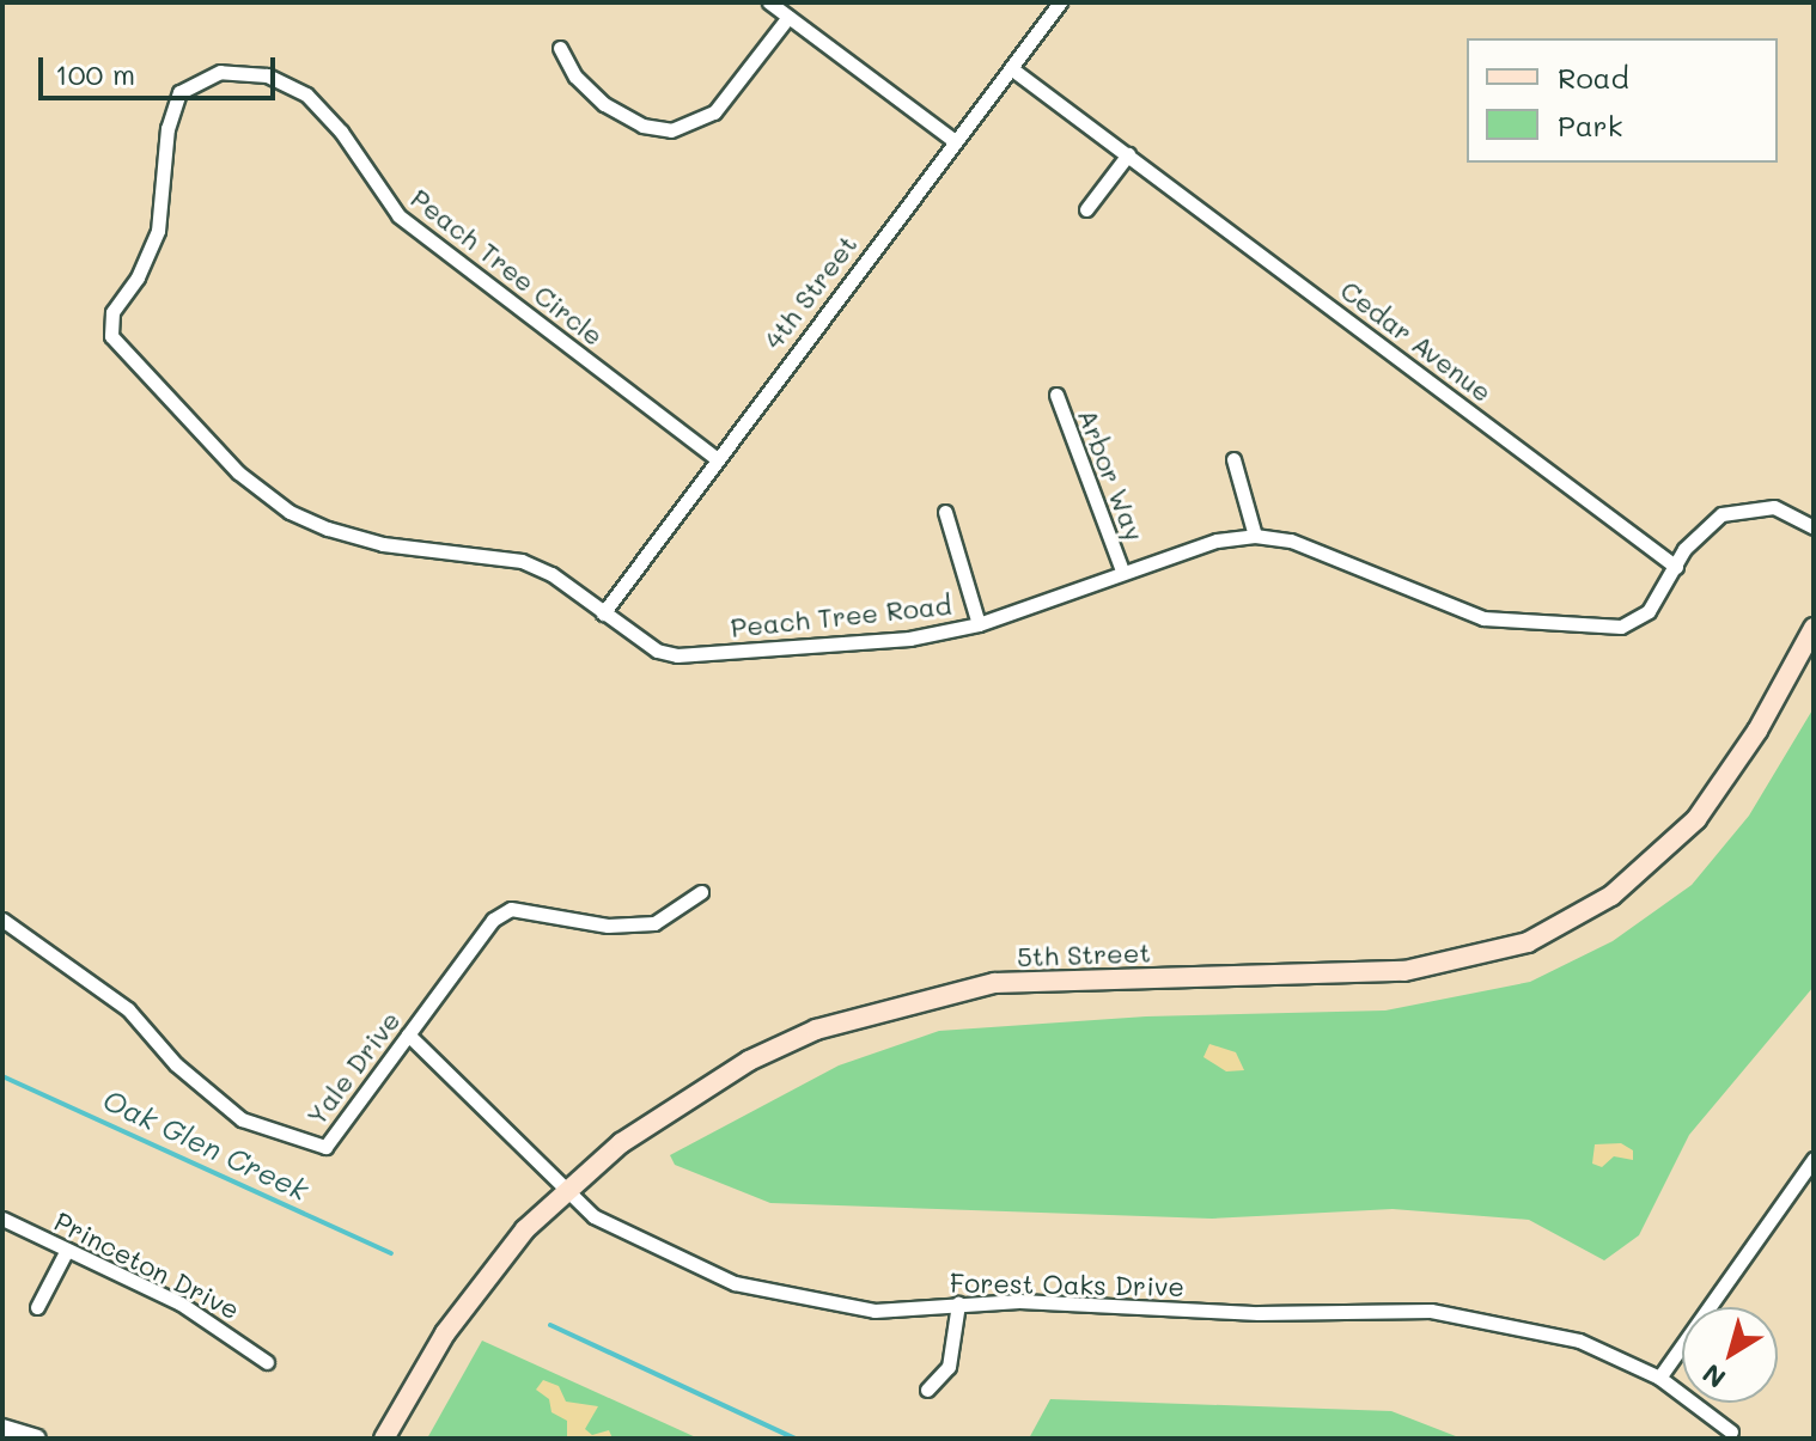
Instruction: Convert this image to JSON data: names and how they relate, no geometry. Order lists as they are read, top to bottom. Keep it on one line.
{"streets":{"main road":["5th Street"],"street":["Peach Tree Circle","4th Street","Cedar Avenue","Arbor Way","Peach Tree Road","Yale Drive","Princeton Drive","Forest Oaks Drive"]},"crossings":[["Peach Tree Circle","4th Street"],["Peach Tree Circle","Peach Tree Road"],["4th Street","Cedar Avenue"],["4th Street","Peach Tree Road"],["Cedar Avenue","Peach Tree Road"],["Arbor Way","Peach Tree Road"],["5th Street","Forest Oaks Drive"],["Yale Drive","Forest Oaks Drive"]],"water":["Oak Glen Creek"],"legend":["Road","Park"],"scale_bar":"100 m","north":"bottom left"}
